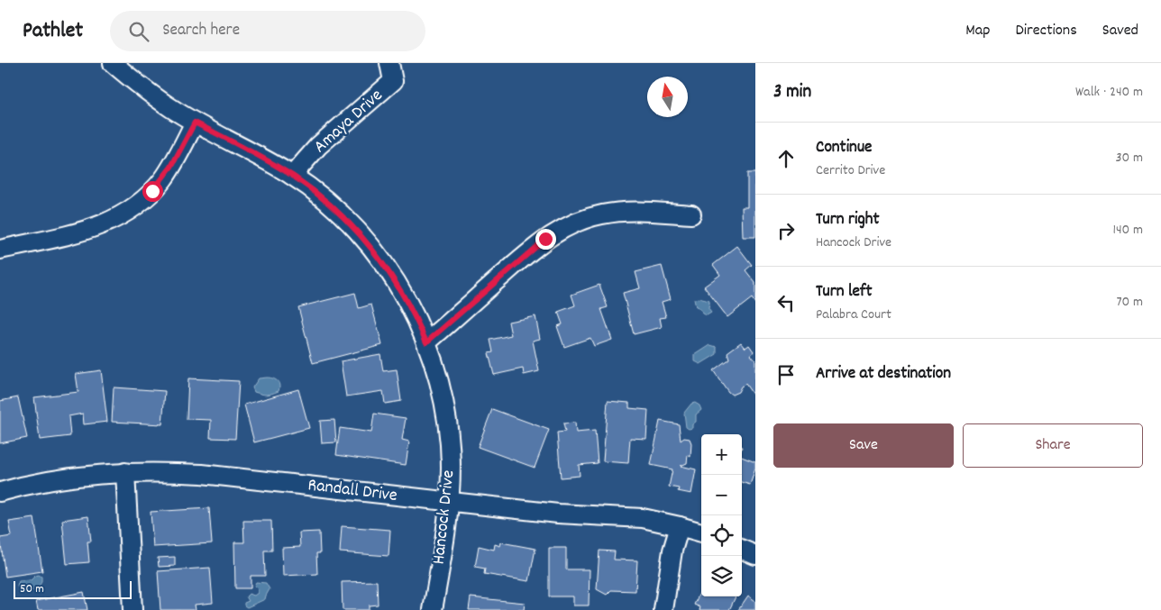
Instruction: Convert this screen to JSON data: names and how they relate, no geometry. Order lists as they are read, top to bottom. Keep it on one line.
{"streets":{"street":["Amaya Drive","Randall Drive","Hancock Drive"]},"crossings":[["Amaya Drive","Hancock Drive"],["Randall Drive","Hancock Drive"]],"scale_bar":"50 m","north":"top","page":{"header":"Pathlet","search":"Search here","nav":["Map","Directions","Saved"],"heading":["3 min","Walk · 240 m"],"list":[["Continue","Cerrito Drive","30 m"],["Turn right","Hancock Drive","140 m"],["Turn left","Palabra Court","70 m"],"Arrive at destination"],"buttons":["Save","Share"],"map_buttons":["+","−"],"scale":"50 m"}}
